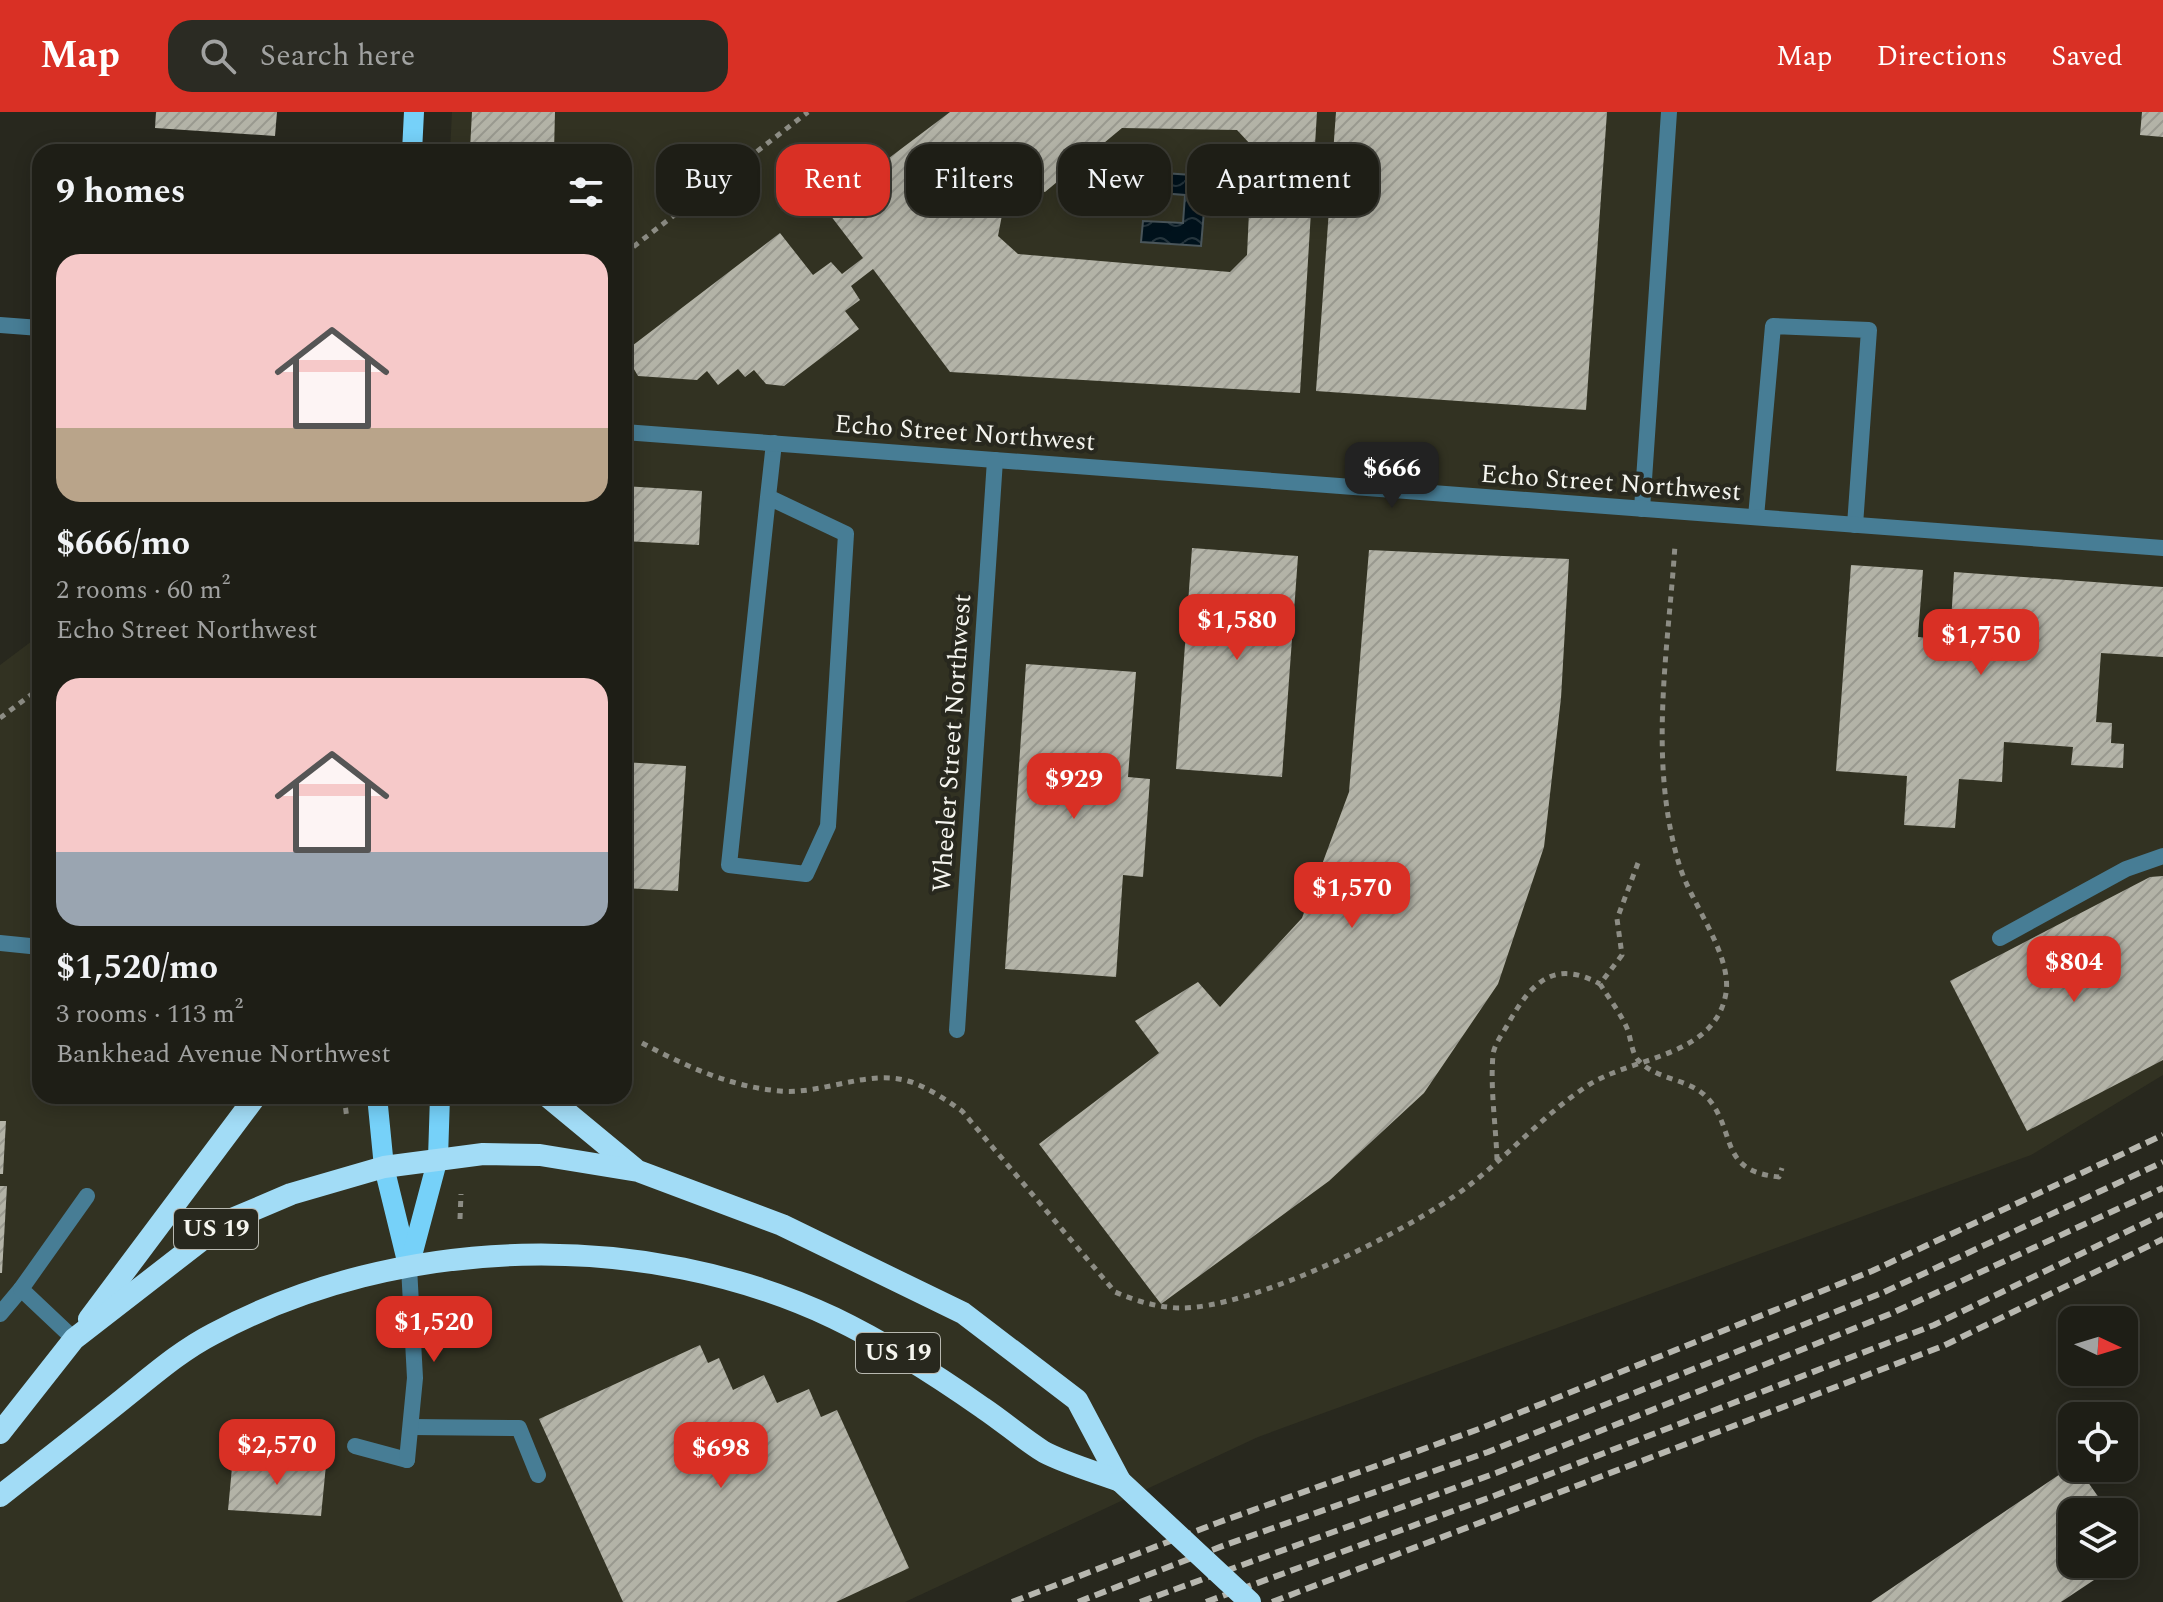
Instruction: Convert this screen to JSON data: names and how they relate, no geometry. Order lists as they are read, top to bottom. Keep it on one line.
{"streets":{"highway":["US 19"],"street":["Echo Street Northwest","Wheeler Street Northwest"]},"crossings":[["Echo Street Northwest","Wheeler Street Northwest"]],"north":"right","page":{"header":"Map","search":"Search here","nav":["Map","Directions","Saved"],"chip":["Buy","Rent","Filters","New","Apartment"],"heading":"9 homes","list":[{"name":"$666/mo","note":"2 rooms · 60 m² · Echo Street Northwest"},{"name":"$1,520/mo","note":"3 rooms · 113 m² · Bankhead Avenue Northwest"}],"price":["$666","$1,580","$1,750","$929","$1,570","$804","$1,520","$2,570","$698"]}}
